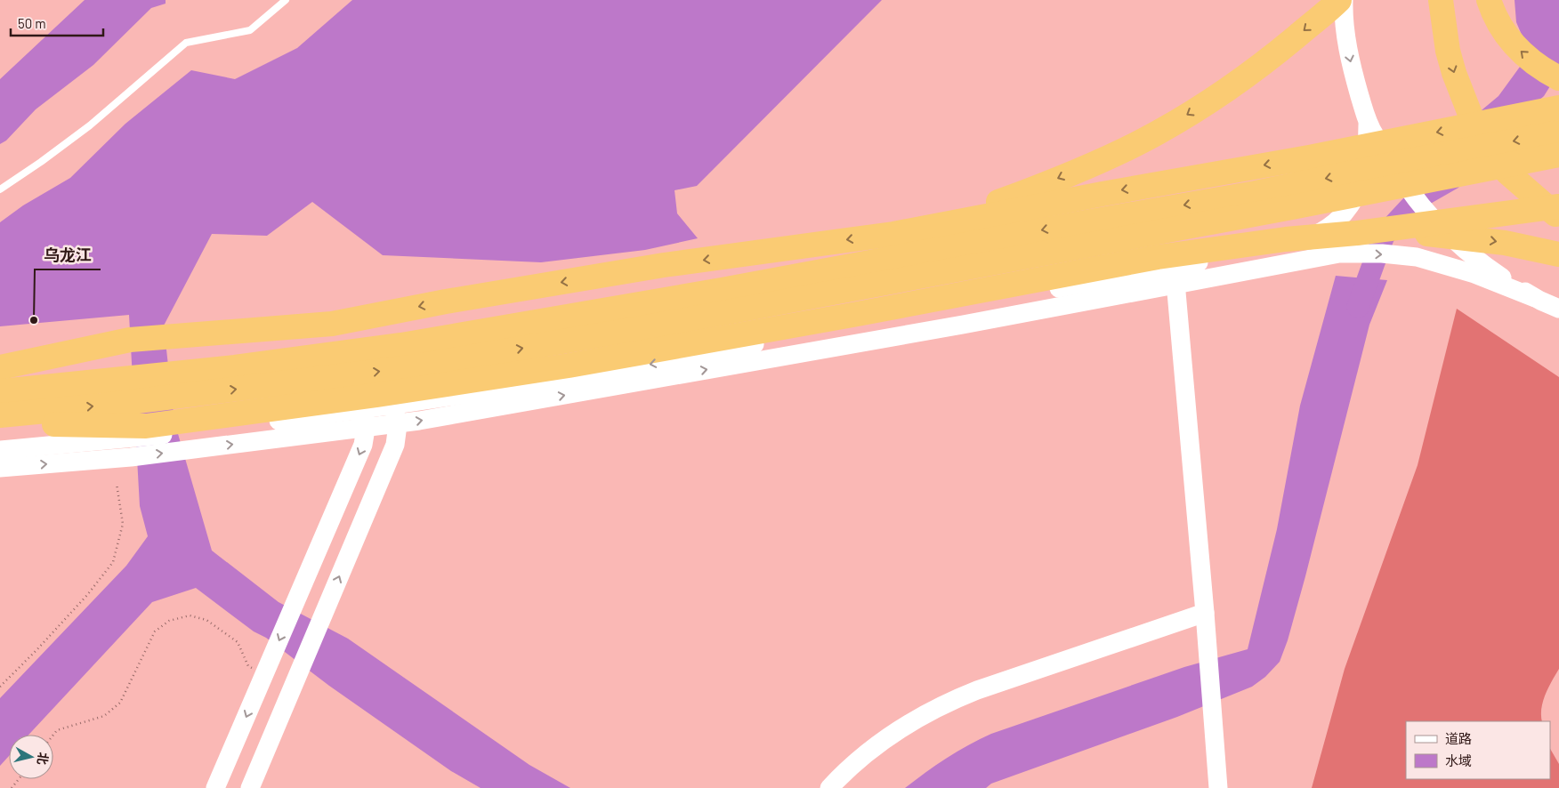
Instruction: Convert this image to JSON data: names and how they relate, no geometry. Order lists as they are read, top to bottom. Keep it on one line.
{"places":["乌龙江"],"legend":["道路","水域"],"scale_bar":"50 m","north":"right"}
